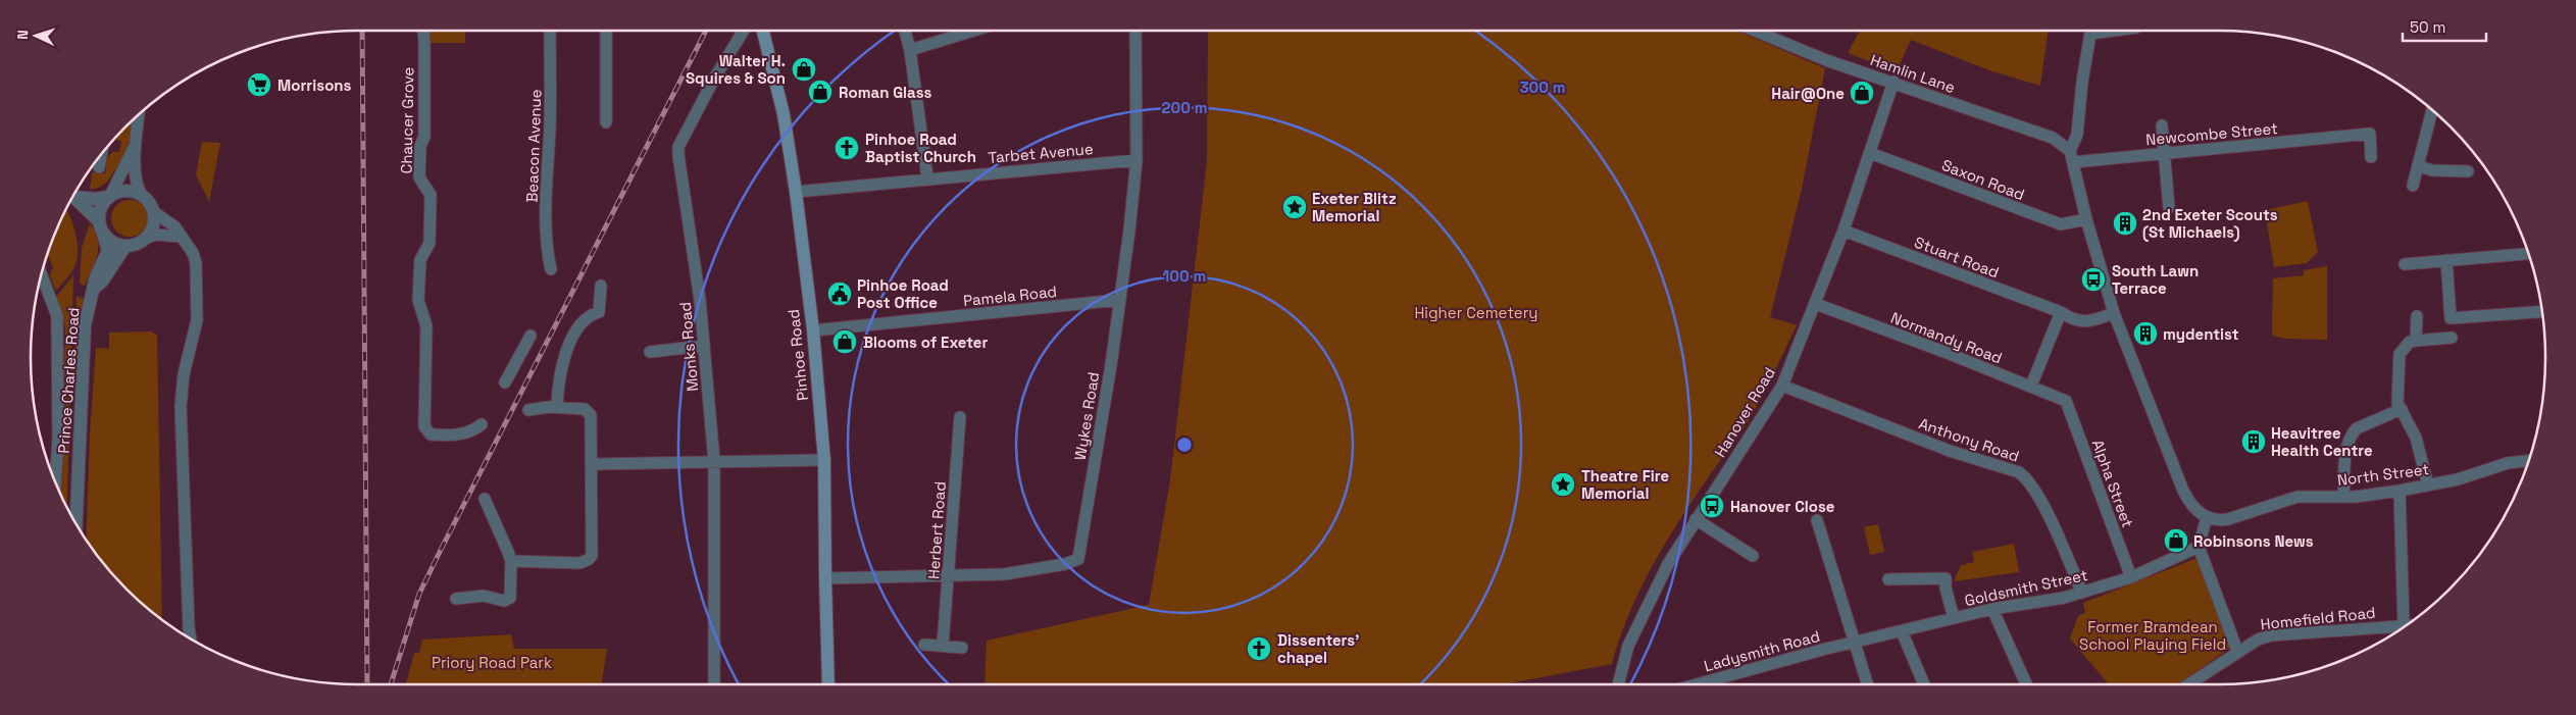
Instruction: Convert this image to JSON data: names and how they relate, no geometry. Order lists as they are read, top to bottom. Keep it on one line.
{"streets":{"main road":["Pinhoe Road"],"street":["Hamlin Lane","Chaucer Grove","Newcombe Street","Beacon Avenue","Tarbet Avenue","Saxon Road","Stuart Road","Pamela Road","Normandy Road","Monks Road","Prince Charles Road","Hanover Road","Wykes Road","Anthony Road","North Street","Alpha Street","Herbert Road","Goldsmith Street","Homefield Road","Ladysmith Road"]},"crossings":[["Hamlin Lane","Newcombe Street"],["Hamlin Lane","Hanover Road"],["Tarbet Avenue","Pinhoe Road"],["Tarbet Avenue","Wykes Road"],["Saxon Road","Hanover Road"],["Stuart Road","Hanover Road"],["Pamela Road","Pinhoe Road"],["Pamela Road","Wykes Road"],["Normandy Road","Hanover Road"],["Normandy Road","Alpha Street"],["Pinhoe Road","Wykes Road"],["Hanover Road","Anthony Road"],["Wykes Road","Herbert Road"],["Anthony Road","Goldsmith Street"],["Alpha Street","Goldsmith Street"],["Goldsmith Street","Ladysmith Road"]],"parks":["Higher Cemetery","Former Bramdean School Playing Field","Priory Road Park"],"places":{"shop":["Walter H. Squires & Son","Roman Glass","Hair@One","Blooms of Exeter","Robinsons News"],"supermarket":["Morrisons"],"church":["Pinhoe Road Baptist Church","Dissenters' chapel"],"place":["Exeter Blitz Memorial","Theatre Fire Memorial"],"building":["2nd Exeter Scouts (St Michaels)","mydentist","Heavitree Health Centre"],"bus stop":["South Lawn Terrace","Hanover Close"],"public building":["Pinhoe Road Post Office"]},"scale_bar":"50 m","north":"left","rings":["300 m","200 m","100 m"]}
